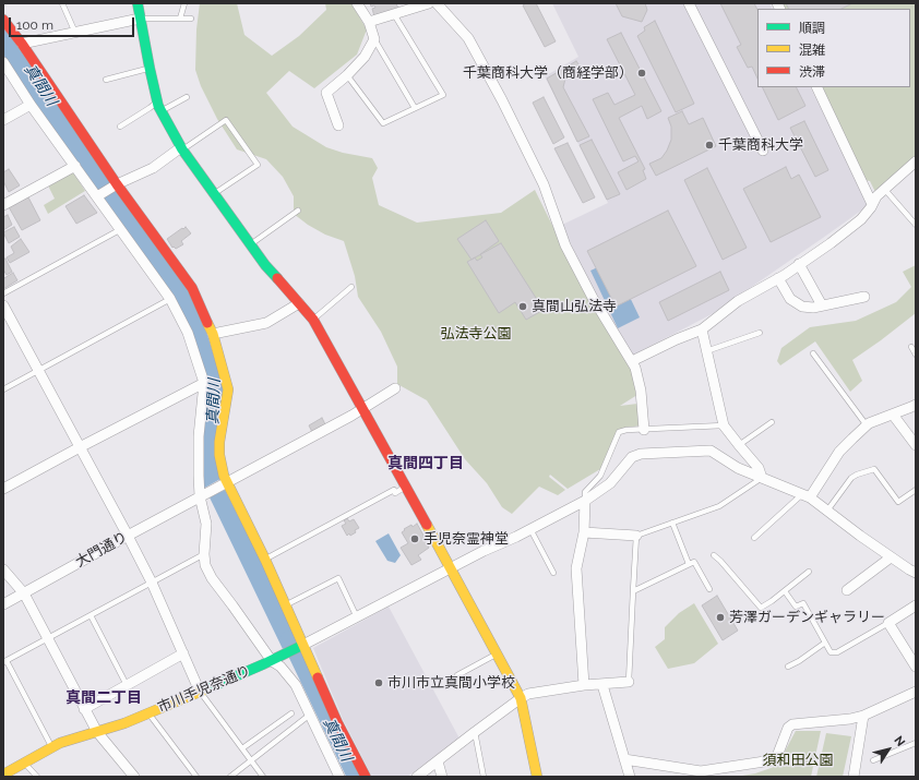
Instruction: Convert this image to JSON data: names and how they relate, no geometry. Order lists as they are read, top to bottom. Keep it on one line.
{"streets":{"street":["大門通り","市川手児奈通り"]},"districts":["真間四丁目","真間二丁目"],"water":["真間川"],"parks":["弘法寺公園","須和田公園"],"places":["千葉商科大学（商経学部）","千葉商科大学","真間山弘法寺","手児奈霊神堂","芳澤ガーデンギャラリー","市川市立真間小学校"],"legend":["順調","混雑","渋滞"],"scale_bar":"100 m","north":"top right"}
